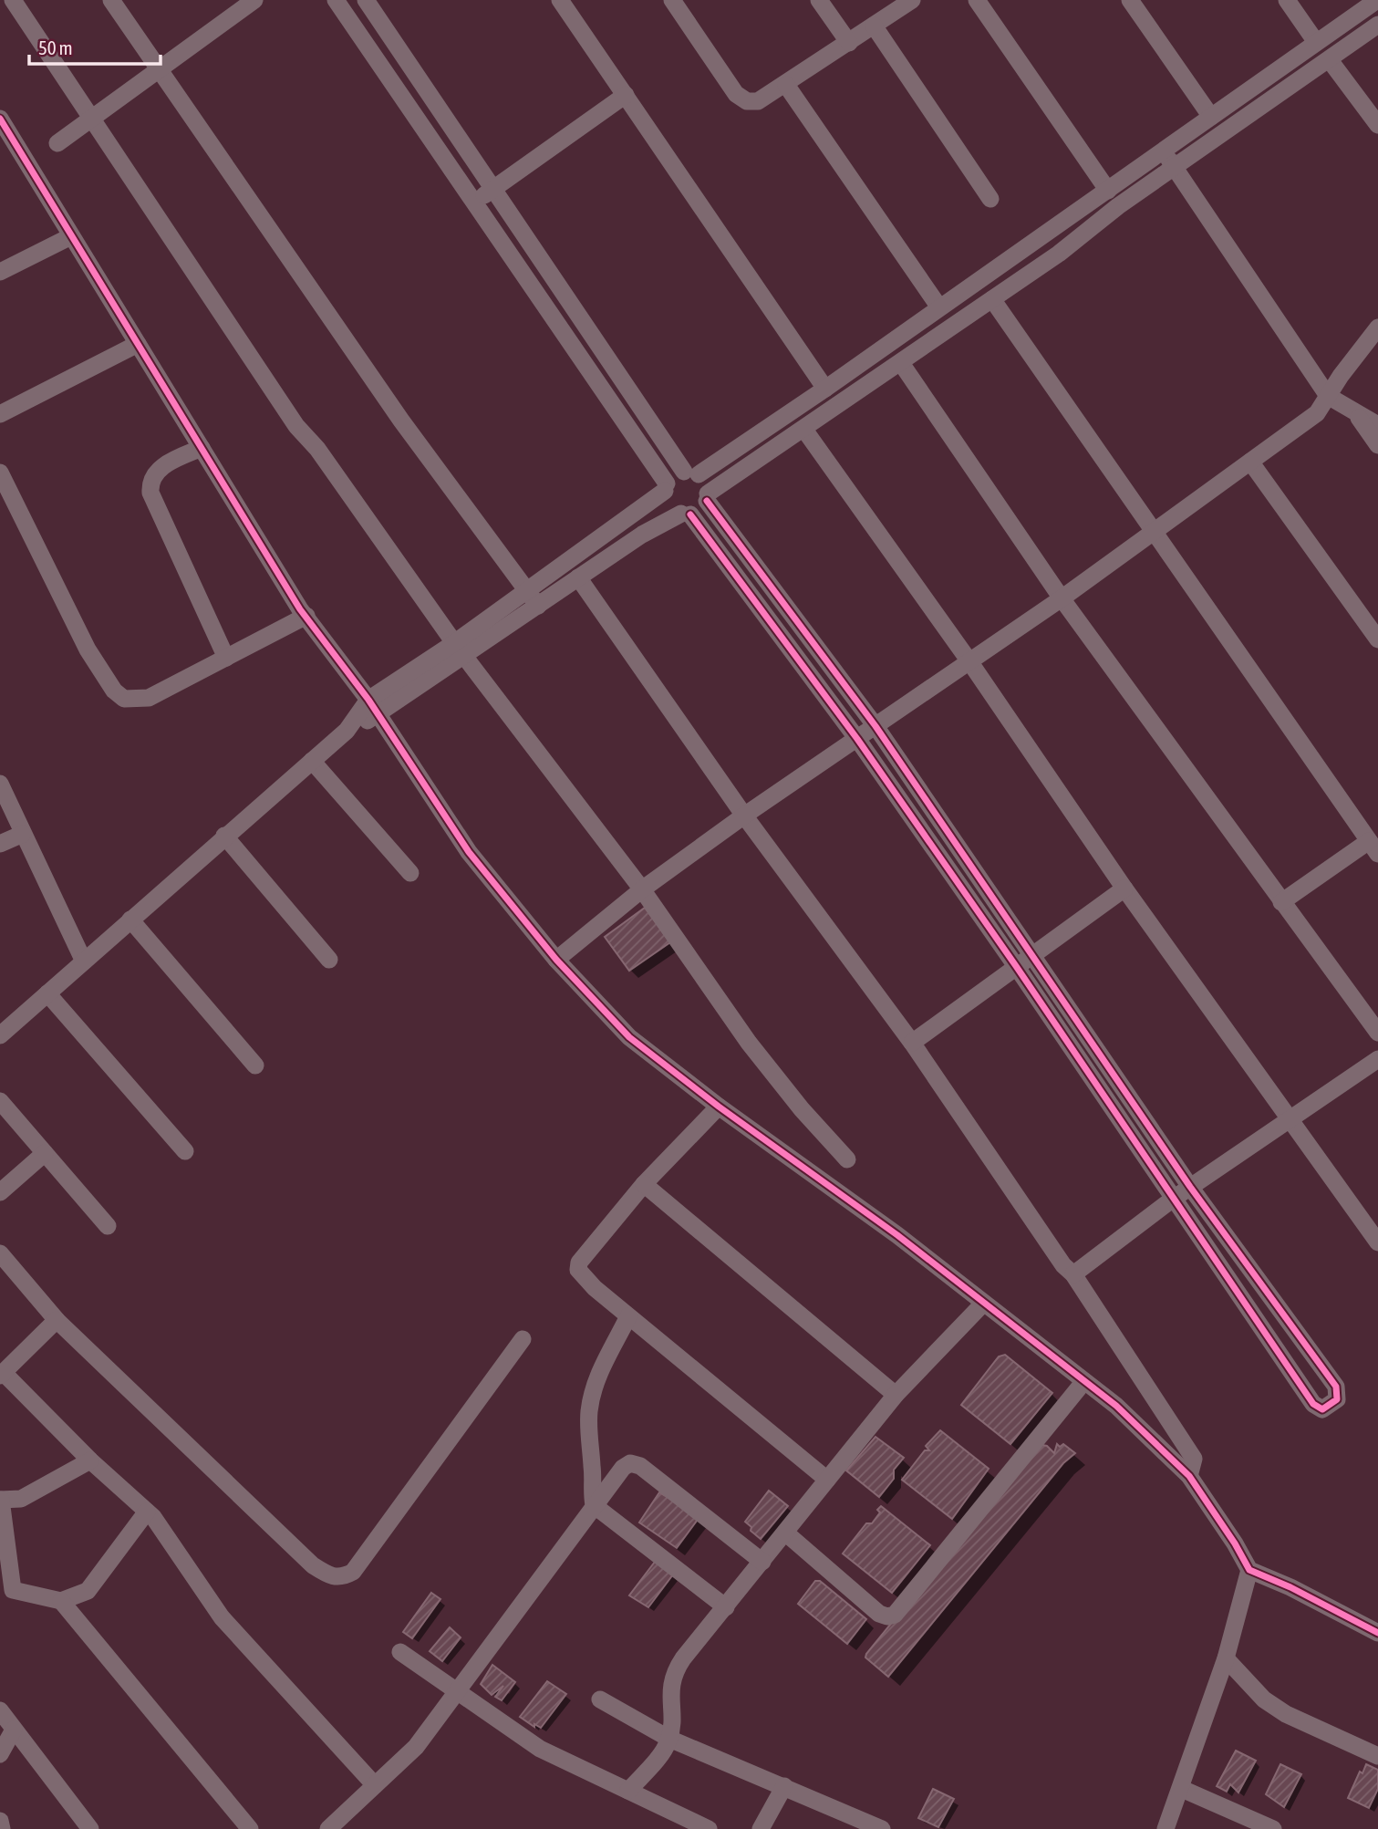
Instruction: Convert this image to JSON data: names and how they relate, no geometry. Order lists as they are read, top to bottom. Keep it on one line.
{"scale_bar":"50 m"}
